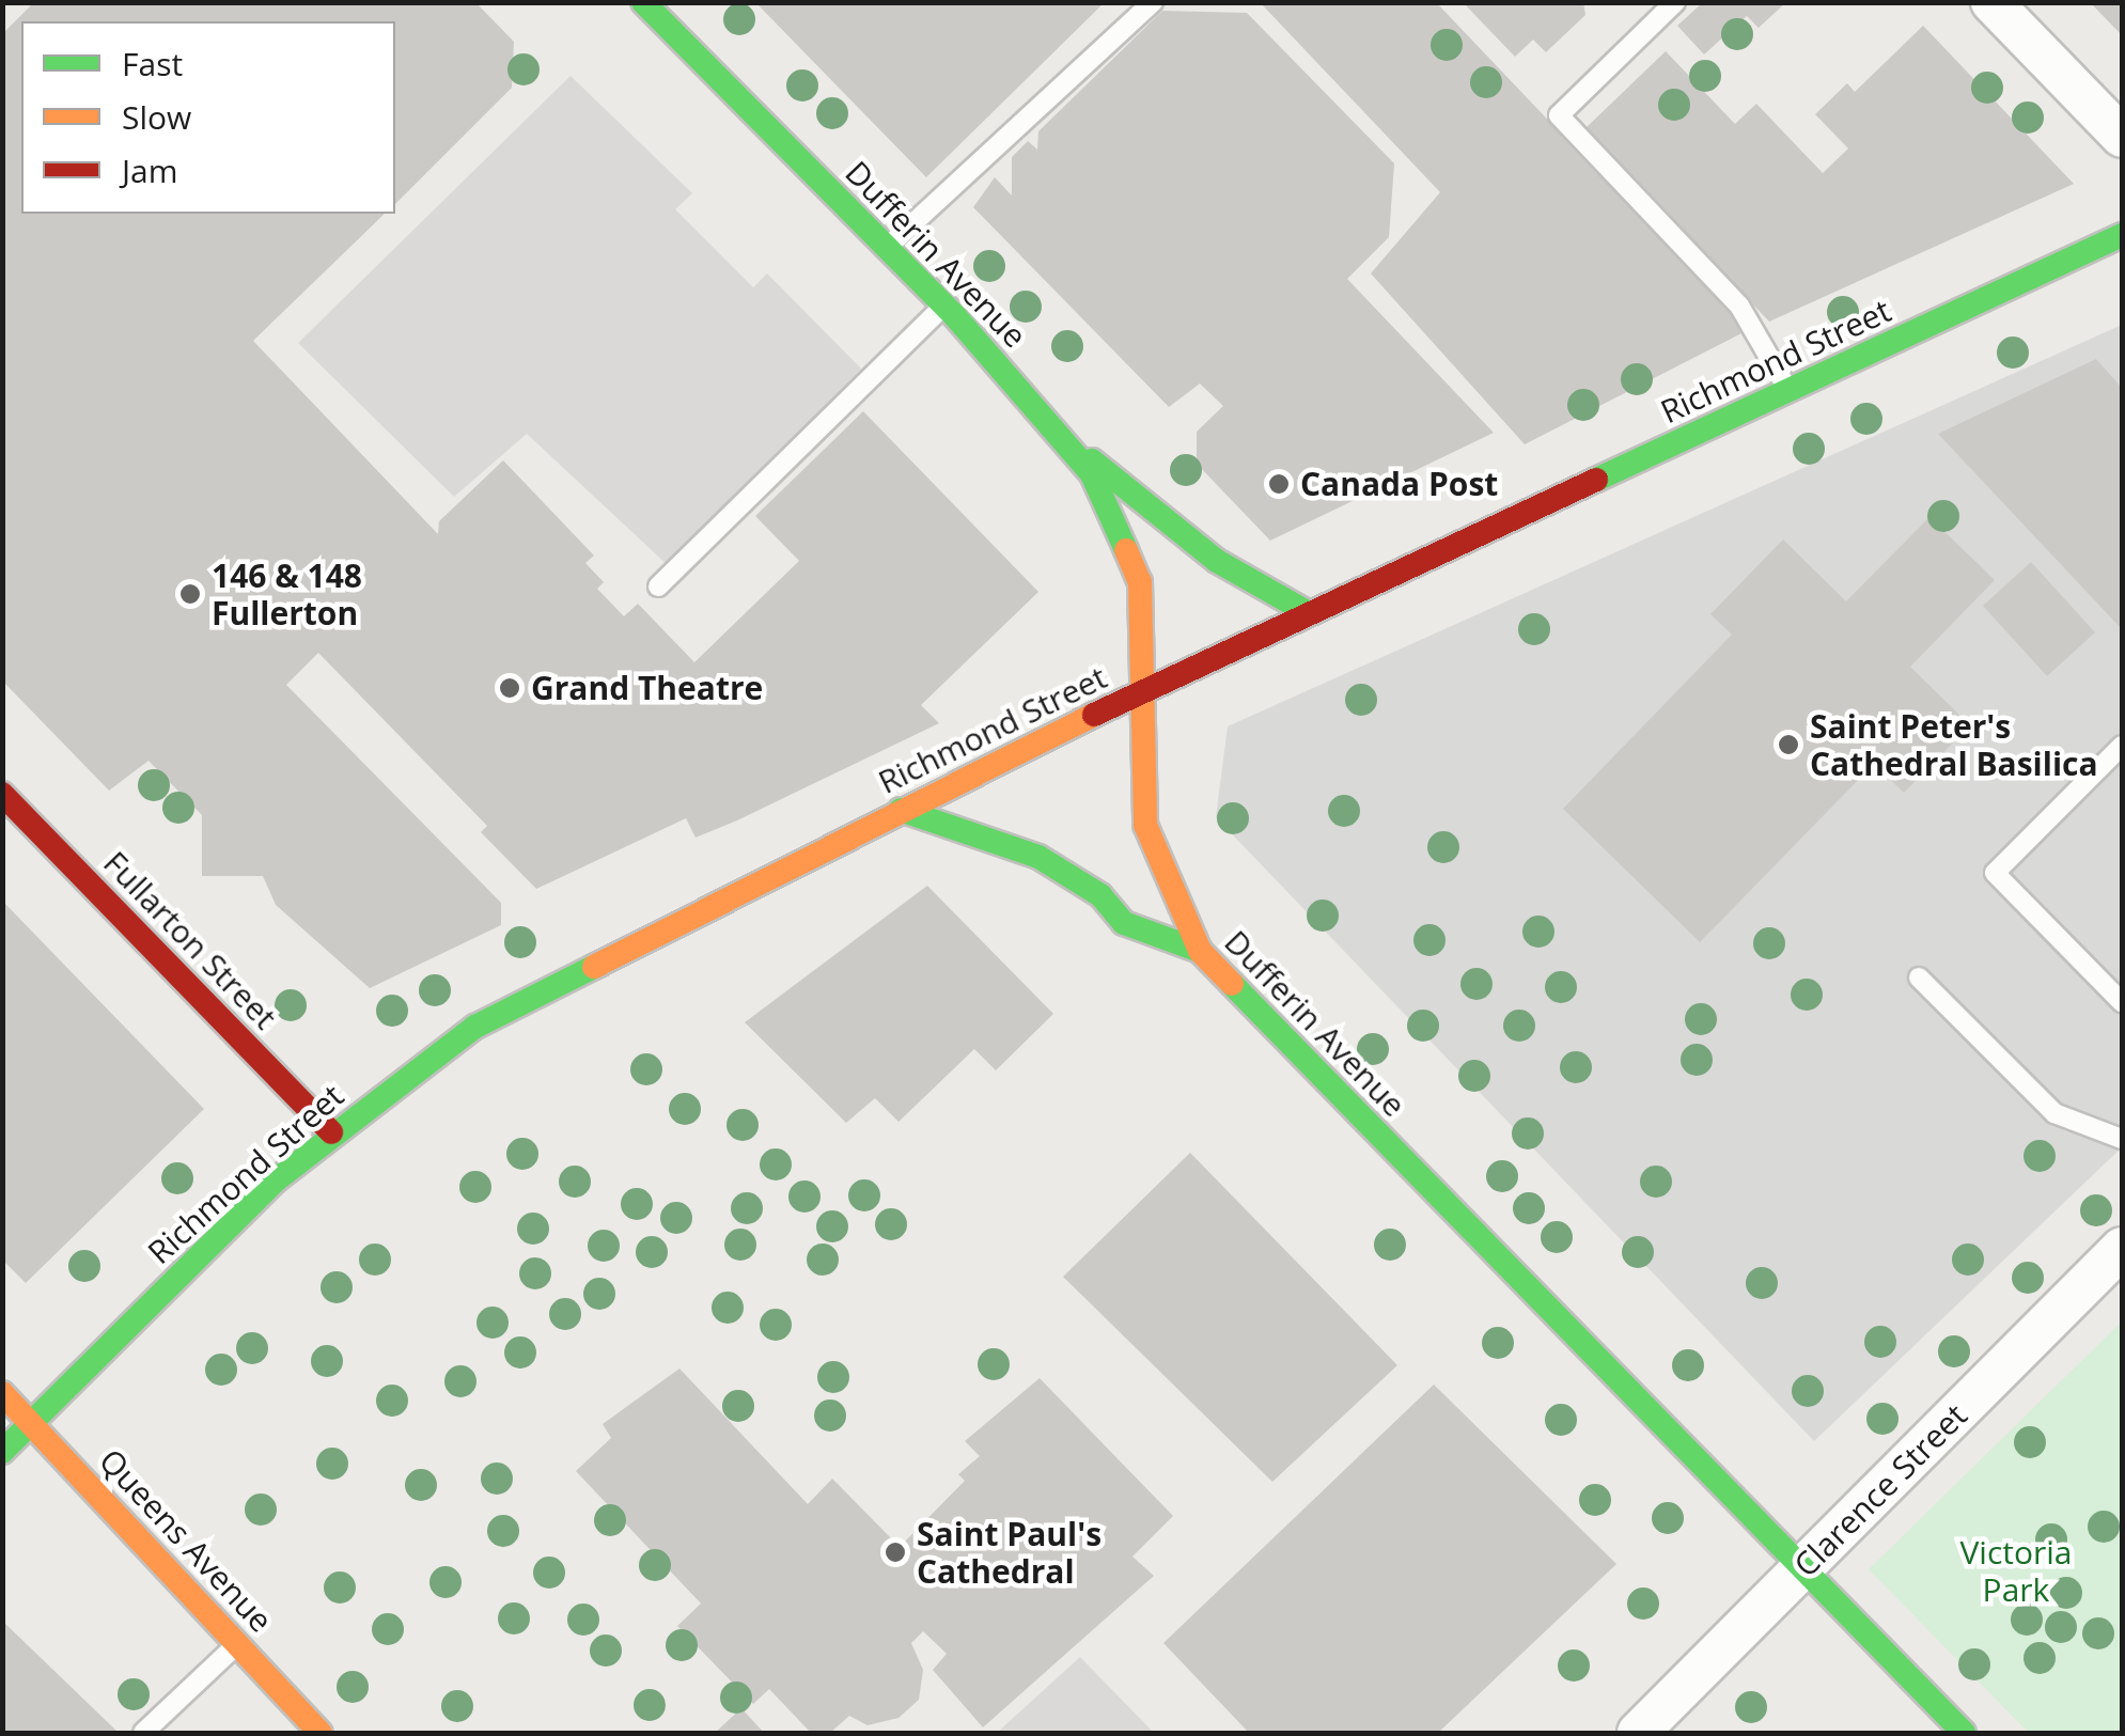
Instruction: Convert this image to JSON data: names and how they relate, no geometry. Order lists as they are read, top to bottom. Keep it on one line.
{"streets":{"main road":["Dufferin Avenue","Richmond Street","Fullarton Street","Queens Avenue"],"street":["Clarence Street"]},"crossings":[["Dufferin Avenue","Richmond Street"],["Dufferin Avenue","Clarence Street"],["Richmond Street","Fullarton Street"],["Richmond Street","Queens Avenue"]],"parks":["Victoria Park"],"places":["Canada Post","146 & 148 Fullerton","Grand Theatre","Saint Peter's Cathedral Basilica","Saint Paul's Cathedral"],"legend":["Fast","Slow","Jam"]}
